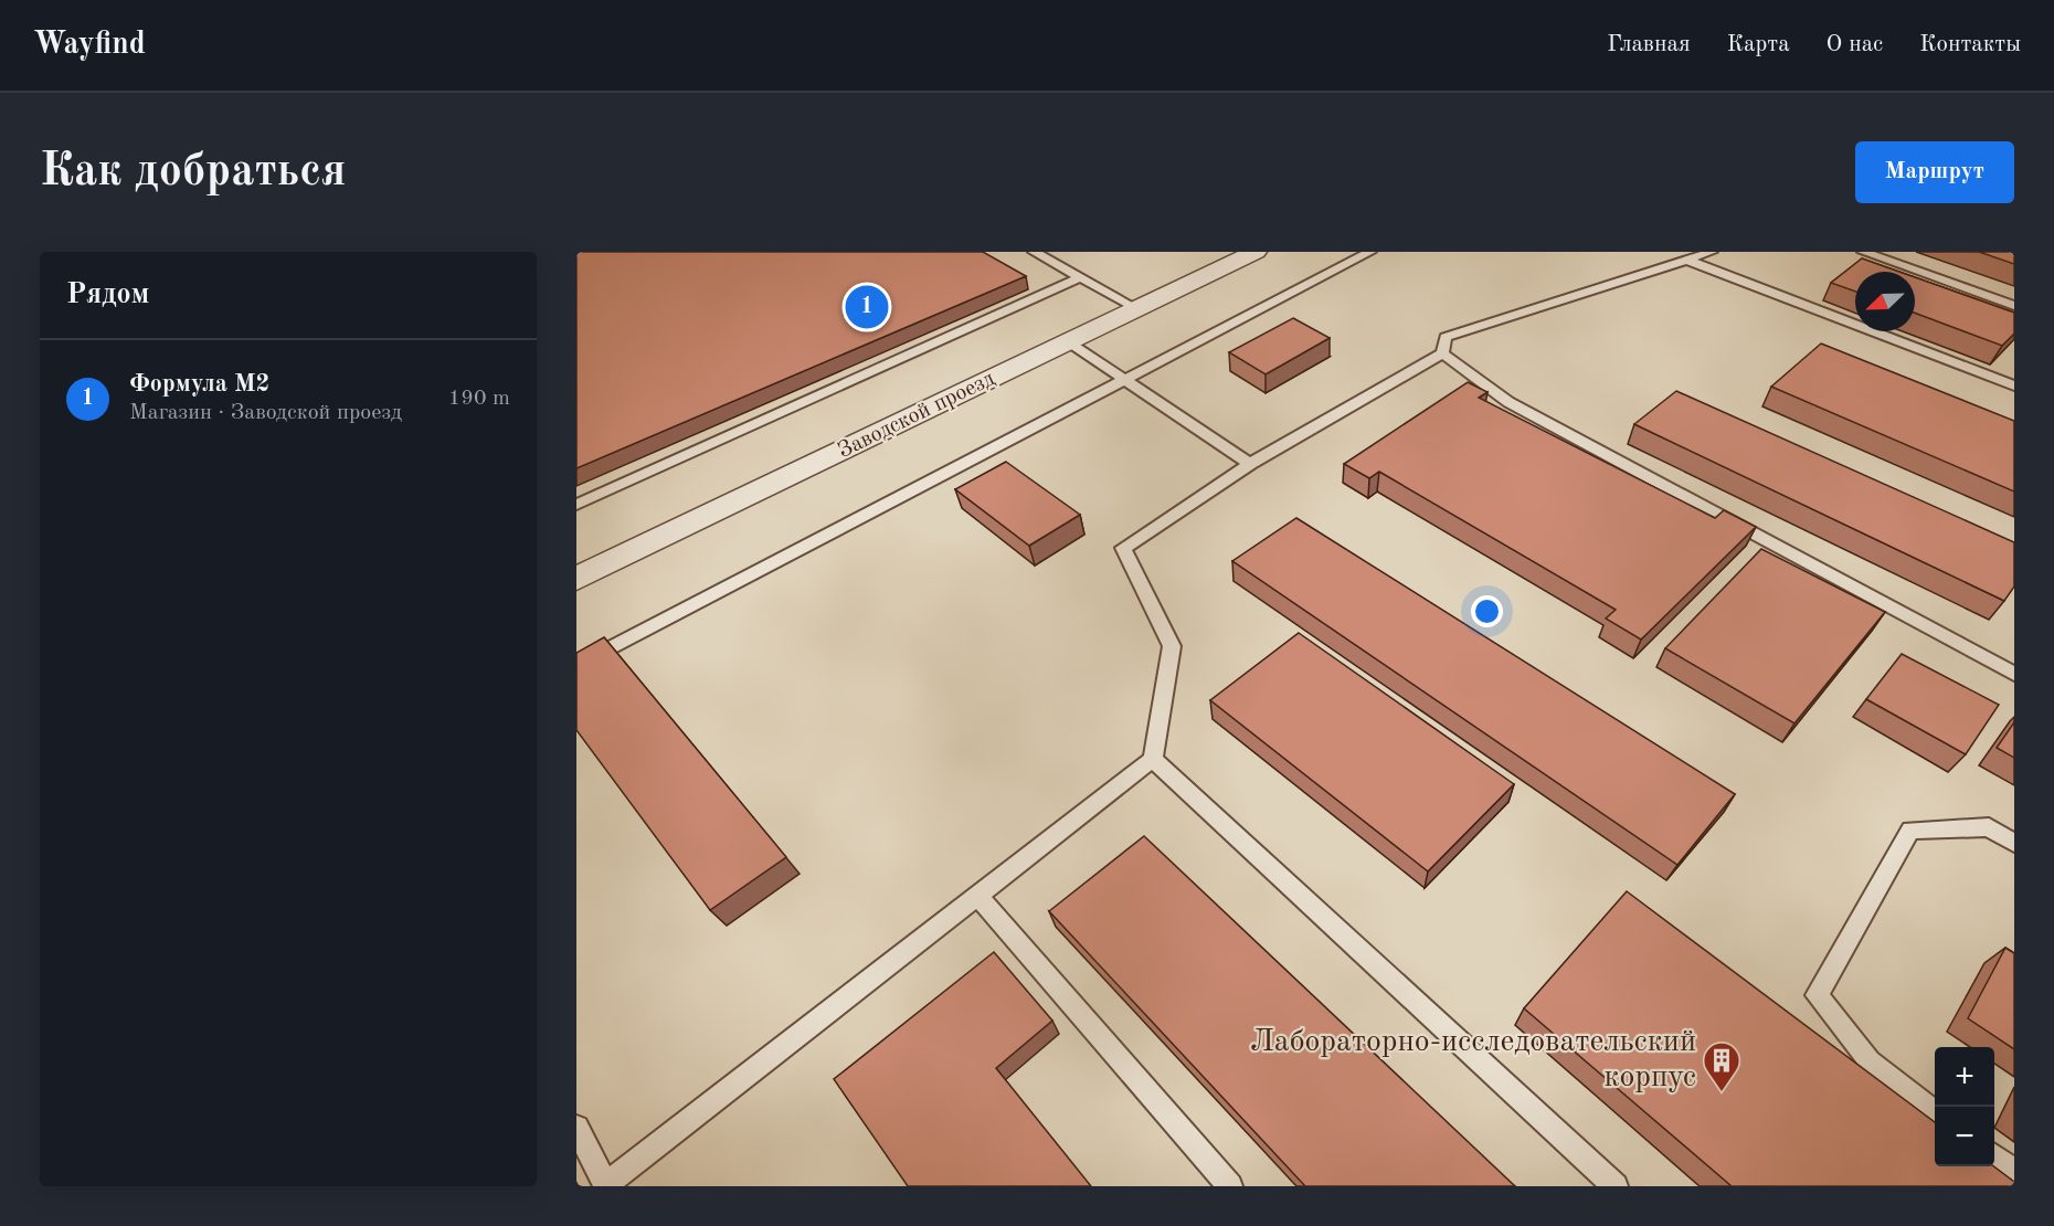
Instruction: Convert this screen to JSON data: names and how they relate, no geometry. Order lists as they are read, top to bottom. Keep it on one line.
{"streets":{"street":["Заводской проезд"]},"places":{"building":["Лабораторно-исследовательский корпус"]},"north":"bottom left","page":{"header":"Wayfind","nav":["Главная","Карта","О нас","Контакты"],"buttons":"Маршрут","title":"Как добраться","heading":"Рядом","pins":"1","list":[{"mark":"1","name":"Формула М2","note":"Магазин · Заводской проезд","value":"190 m"}],"map_buttons":["+","−"]}}
